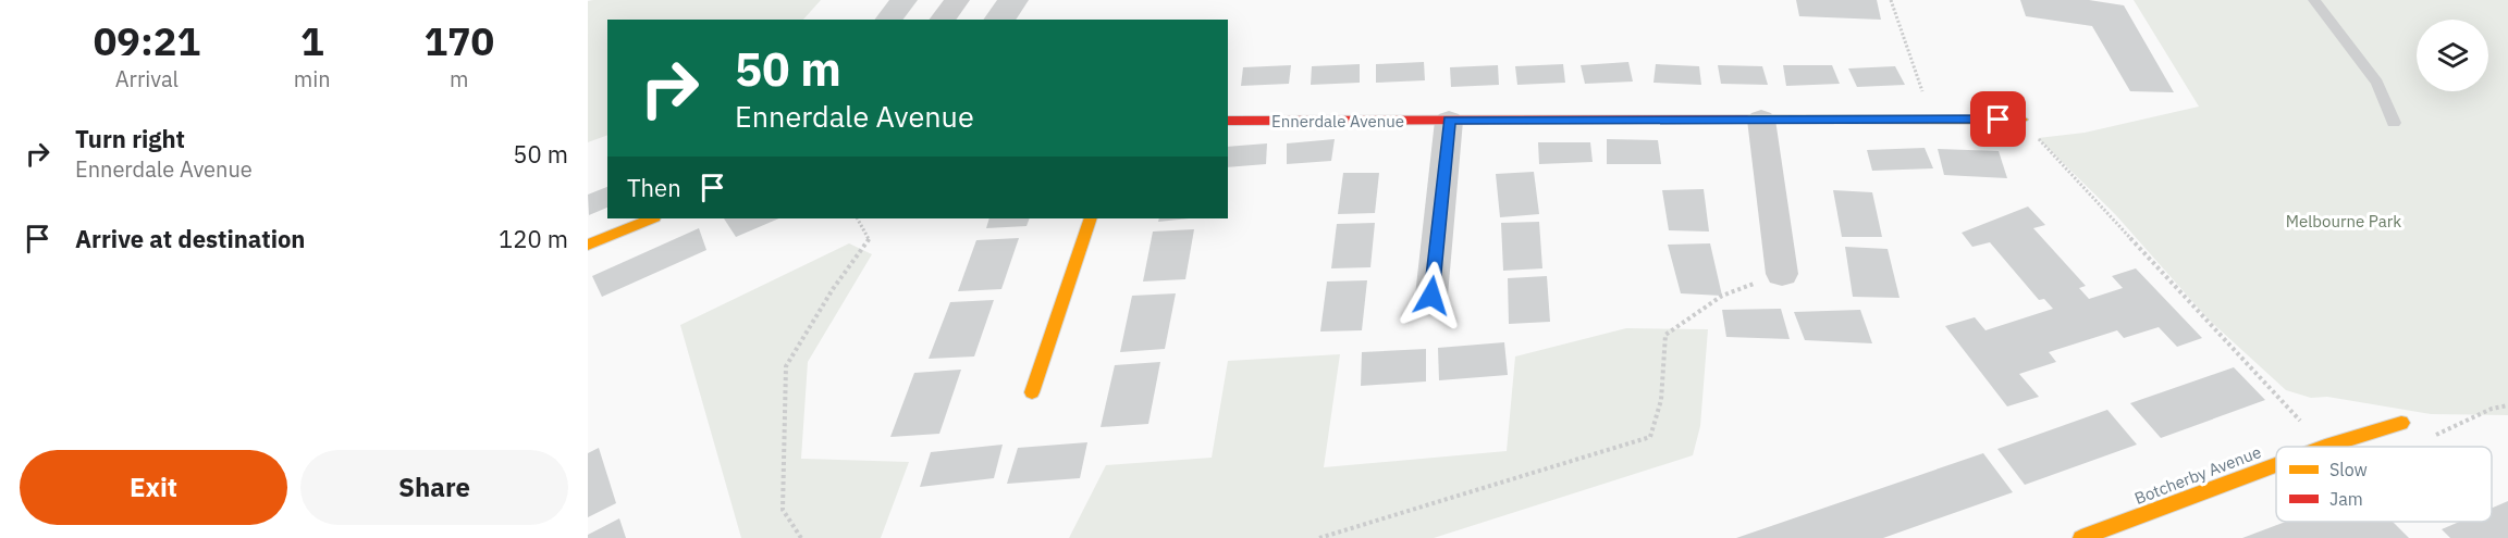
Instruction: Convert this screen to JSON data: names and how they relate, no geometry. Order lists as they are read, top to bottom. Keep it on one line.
{"streets":{"street":["Ennerdale Avenue","Botcherby Avenue"]},"parks":["Melbourne Park"],"legend":["Slow","Jam"],"page":{"eta":["09:21","Arrival","1","min","170","m"],"turn":["50 m","Ennerdale Avenue"],"list":[{"name":"Turn right","note":"Ennerdale Avenue","value":"50 m"},{"name":"Arrive at destination","value":"120 m"}],"then":"Then","buttons":["Exit","Share"]}}
